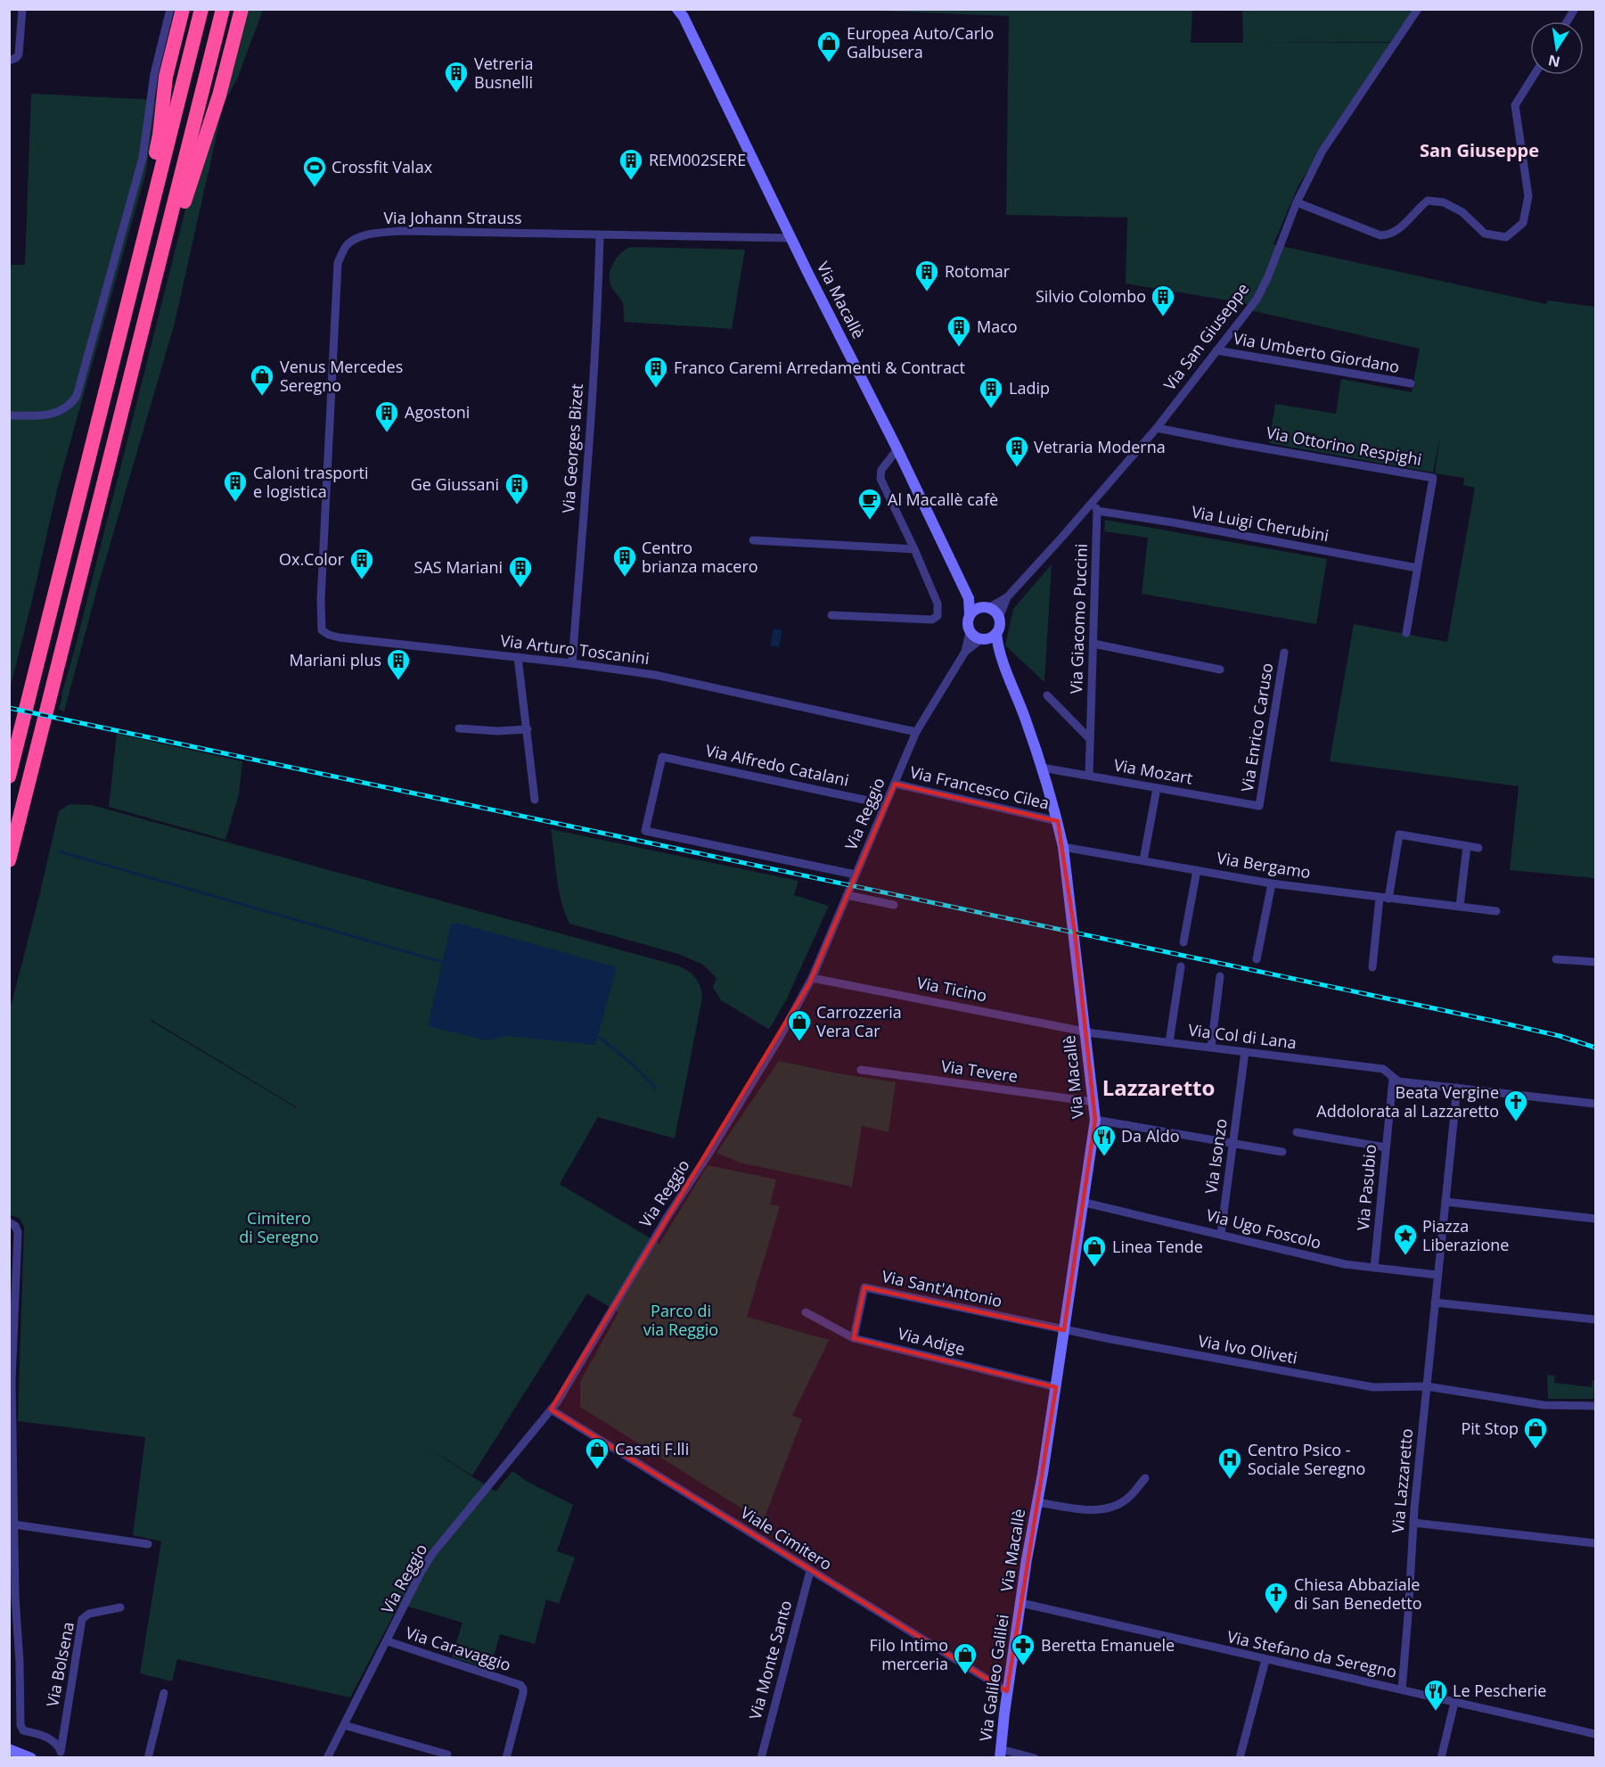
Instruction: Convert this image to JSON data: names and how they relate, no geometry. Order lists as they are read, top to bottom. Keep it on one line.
{"streets":{"street":["Via Johann Strauss","Via Macallè","Via San Giuseppe","Via Umberto Giordano","Via Ottorino Respighi","Via Georges Bizet","Via Luigi Cherubini","Via Giacomo Puccini","Via Arturo Toscanini","Via Enrico Caruso","Via Alfredo Catalani","Via Mozart","Via Francesco Cilea","Via Reggio","Via Bergamo","Via Ticino","Via Col di Lana","Via Tevere","Via Isonzo","Via Pasubio","Via Ugo Foscolo","Via Sant'Antonio","Via Adige","Via Ivo Oliveti","Via Lazzaretto","Viale Cimitero","Via Caravaggio","Via Stefano da Seregno","Via Monte Santo","Via Bolsena","Via Galileo Galilei"]},"crossings":[["Via Johann Strauss","Via Macallè"],["Via Johann Strauss","Via Georges Bizet"],["Via Johann Strauss","Via Arturo Toscanini"],["Via Macallè","Via San Giuseppe"],["Via Macallè","Via Mozart"],["Via Macallè","Via Francesco Cilea"],["Via Macallè","Via Reggio"],["Via Macallè","Via Bergamo"],["Via Macallè","Via Ticino"],["Via Macallè","Via Col di Lana"],["Via Macallè","Via Tevere"],["Via Macallè","Via Ugo Foscolo"],["Via Macallè","Via Sant'Antonio"],["Via Macallè","Via Adige"],["Via Macallè","Via Ivo Oliveti"],["Via Macallè","Via Stefano da Seregno"],["Via Macallè","Via Galileo Galilei"],["Via San Giuseppe","Via Umberto Giordano"],["Via San Giuseppe","Via Ottorino Respighi"],["Via San Giuseppe","Via Giacomo Puccini"],["Via San Giuseppe","Via Reggio"],["Via Ottorino Respighi","Via Luigi Cherubini"],["Via Georges Bizet","Via Arturo Toscanini"],["Via Luigi Cherubini","Via Giacomo Puccini"],["Via Giacomo Puccini","Via Mozart"],["Via Arturo Toscanini","Via Reggio"],["Via Enrico Caruso","Via Mozart"],["Via Alfredo Catalani","Via Reggio"],["Via Francesco Cilea","Via Reggio"],["Via Reggio","Via Ticino"],["Via Reggio","Viale Cimitero"],["Via Reggio","Via Caravaggio"],["Via Ticino","Via Col di Lana"],["Via Col di Lana","Via Isonzo"],["Via Col di Lana","Via Pasubio"],["Via Isonzo","Via Ugo Foscolo"],["Via Pasubio","Via Ugo Foscolo"],["Via Ugo Foscolo","Via Lazzaretto"],["Via Sant'Antonio","Via Adige"],["Via Sant'Antonio","Via Ivo Oliveti"],["Via Ivo Oliveti","Via Lazzaretto"],["Via Lazzaretto","Via Stefano da Seregno"],["Viale Cimitero","Via Monte Santo"],["Viale Cimitero","Via Galileo Galilei"],["Via Stefano da Seregno","Via Galileo Galilei"]],"districts":["San Giuseppe","Lazzaretto"],"parks":["Cimitero di Seregno","Parco di via Reggio"],"places":{"shop":["Europea Auto/Carlo Galbusera","Venus Mercedes Seregno","Carrozzeria Vera Car","Linea Tende","Pit Stop","Casati F.lli","Filo Intimo merceria"],"building":["Vetreria Busnelli","REM002SERE","Rotomar","Silvio Colombo","Maco","Franco Caremi Arredamenti & Contract","Ladip","Agostoni","Vetraria Moderna","Caloni trasporti e logistica","Ge Giussani","Centro brianza macero","Ox.Color","SAS Mariani","Mariani plus"],"sports":["Crossfit Valax"],"cafe":["Al Macallè cafè"],"church":["Beata Vergine Addolorata al Lazzaretto","Chiesa Abbaziale di San Benedetto"],"restaurant":["Da Aldo","Le Pescherie"],"place":["Piazza Liberazione"],"hospital":["Centro Psico - Sociale Seregno"],"pharmacy":["Beretta Emanuele"]},"north":"bottom"}
